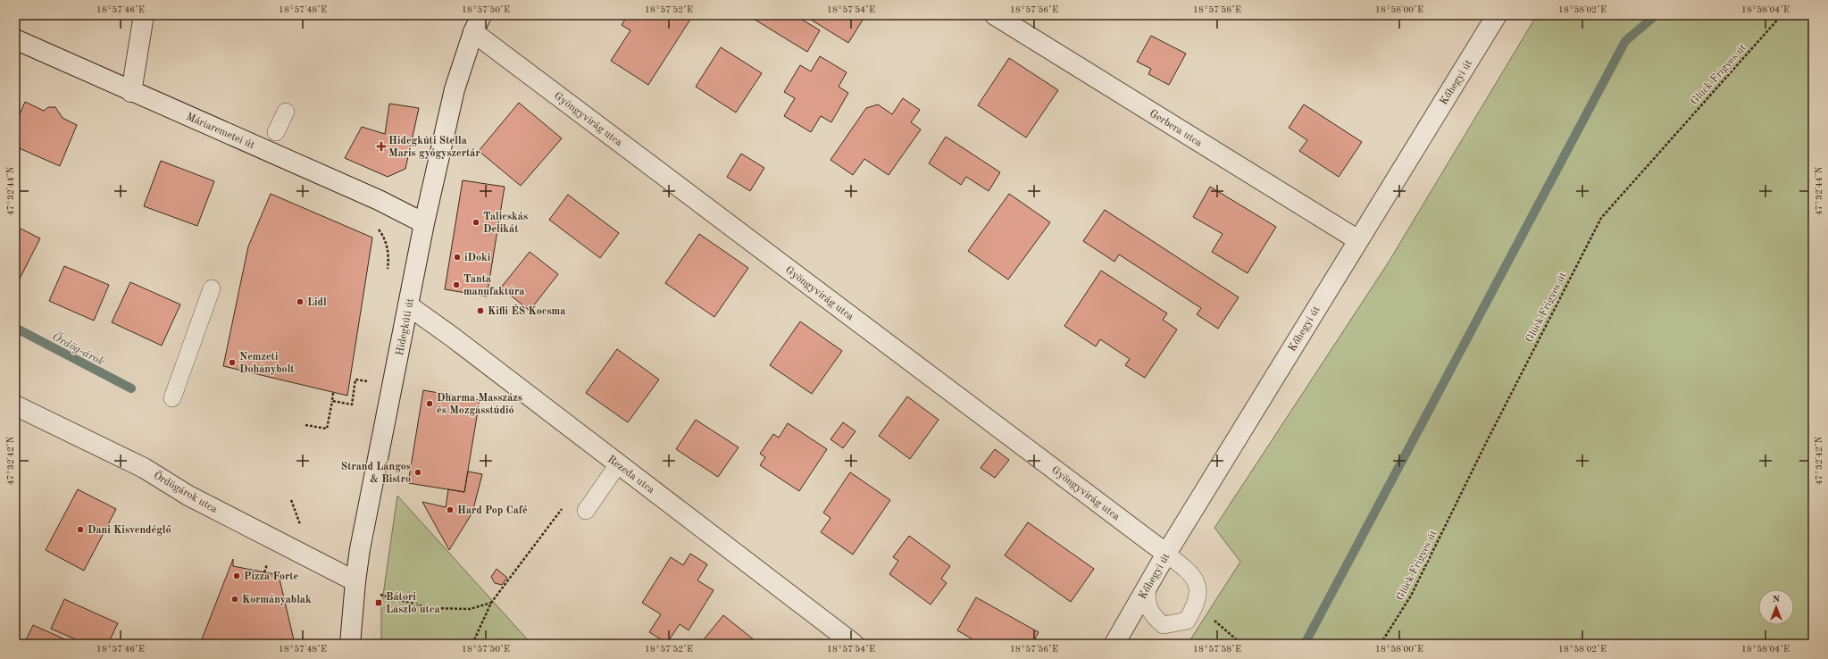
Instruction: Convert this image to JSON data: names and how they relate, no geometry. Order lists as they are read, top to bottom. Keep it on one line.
{"streets":{"street":["Kőhegyi út","Gyöngyvirág utca","Gerbera utca","Máriaremetei út","Hidegkúti út","Rezeda utca","Ördögárok utca"],"path":["Glück Frigyes út"]},"crossings":[["Kőhegyi út","Gyöngyvirág utca"],["Kőhegyi út","Gerbera utca"],["Gyöngyvirág utca","Hidegkúti út"],["Máriaremetei út","Hidegkúti út"],["Hidegkúti út","Rezeda utca"],["Hidegkúti út","Ördögárok utca"]],"water":["Ördög-árok"],"places":{"health":["Hidegkúti Stella Maris gyógyszertár"],"other":["Talicskás Delikát","iDoki","Tanta manufaktúra","Lidl","Kifli ÉS Kocsma","Nemzeti Dohánybolt","Dharma Masszázs és Mozgásstúdió","Strand Lángos & Bistro","Hard Pop Café","Dani Kisvendéglő","Pizza Forte","Kormányablak"],"transit":["Bátori László utca"]},"north":"top","coordinates":["18°57'46\"E","18°57'48\"E","18°57'50\"E","18°57'52\"E","18°57'54\"E","18°57'56\"E","18°57'58\"E","18°58'00\"E","18°58'02\"E","18°58'04\"E","47°32'44\"N","47°32'42\"N"]}
